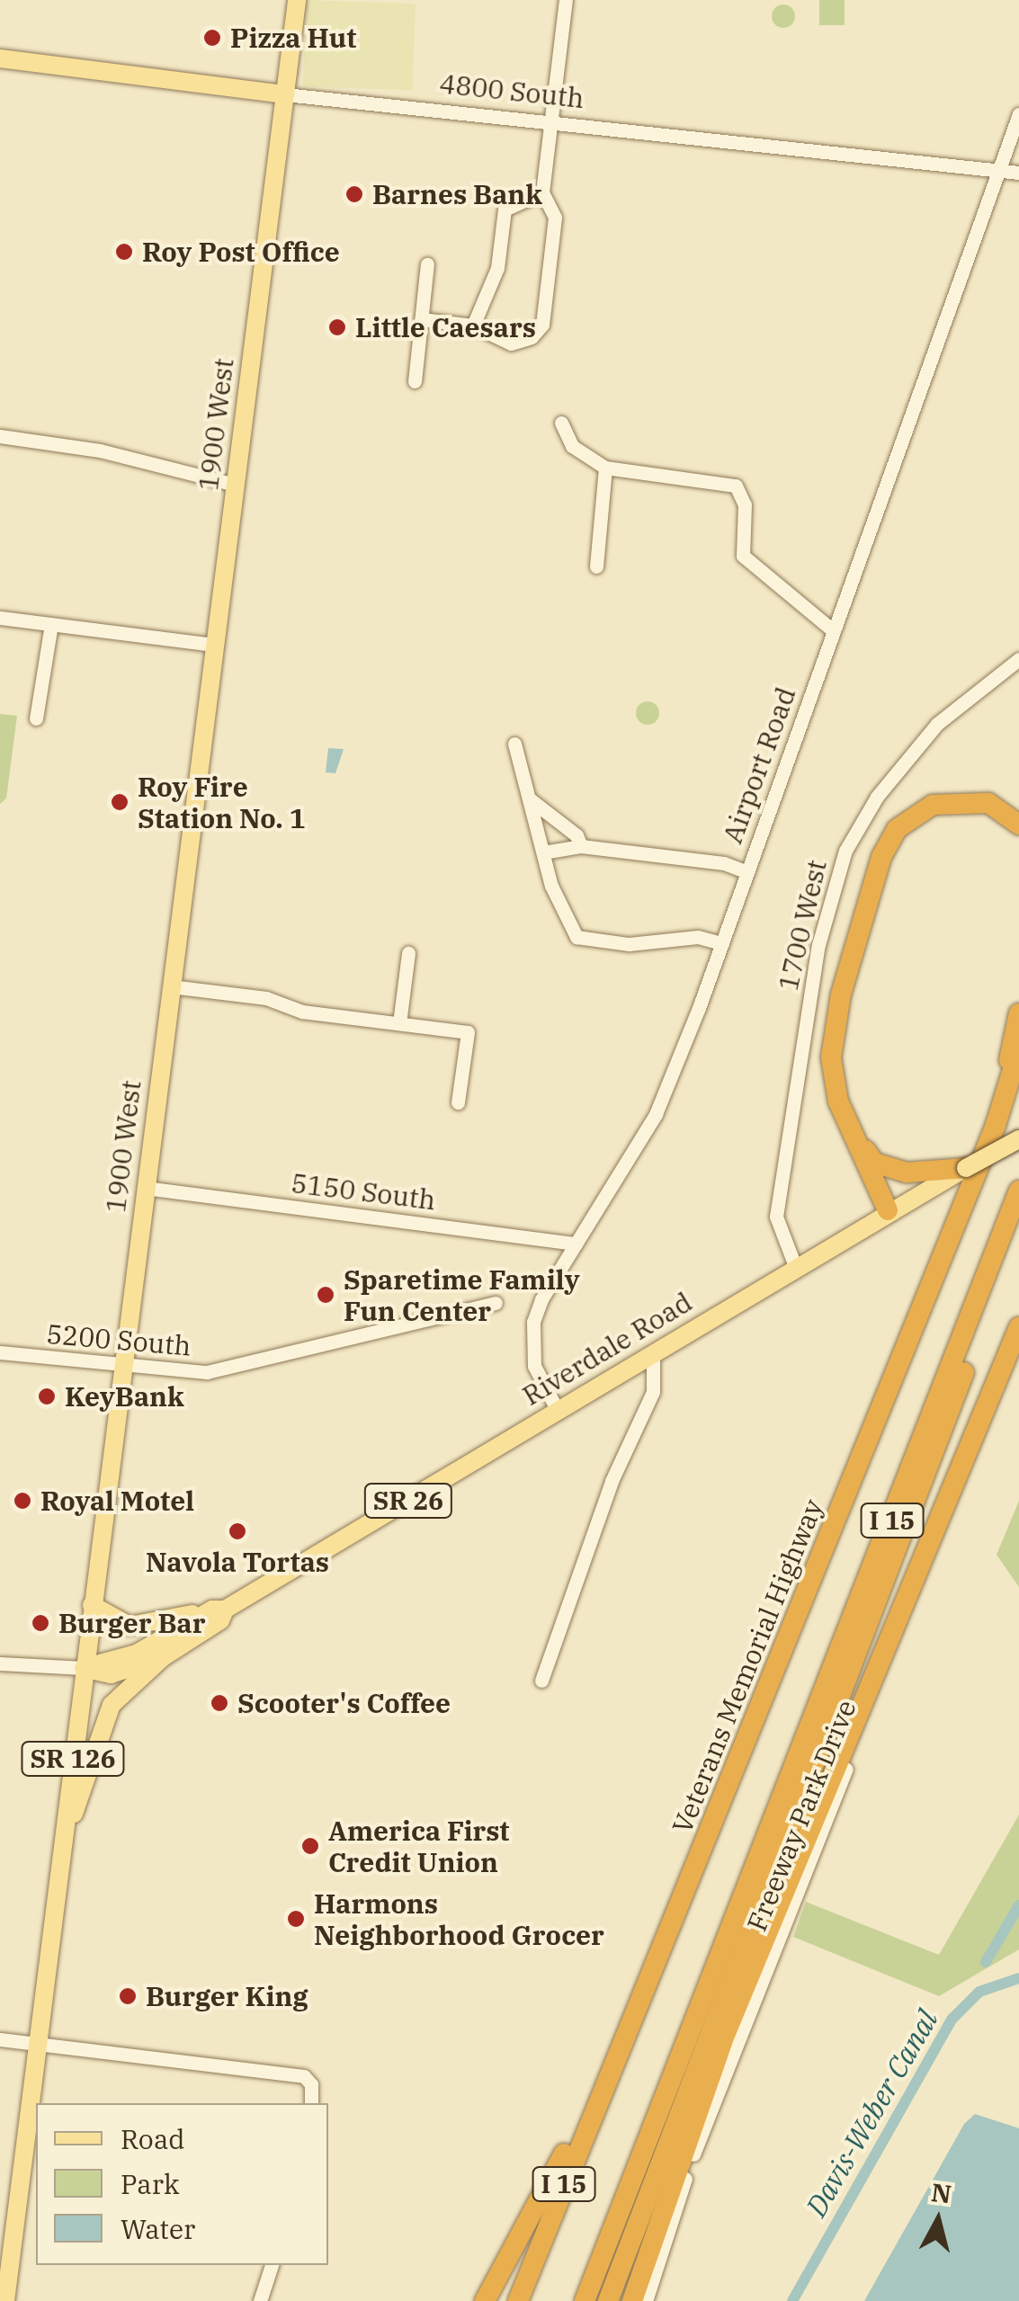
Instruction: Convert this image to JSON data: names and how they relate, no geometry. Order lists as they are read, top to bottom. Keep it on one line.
{"streets":{"highway":["I 15","Veterans Memorial Highway"],"main road":["4800 South","1900 West","Riverdale Road","SR 26","SR 126"],"street":["Airport Road","1700 West","5150 South","5200 South","Freeway Park Drive"]},"crossings":[["4800 South","1900 West"],["4800 South","Airport Road"],["1900 West","5150 South"],["1900 West","5200 South"],["1900 West","Riverdale Road"],["Airport Road","5150 South"],["Airport Road","Riverdale Road"],["1700 West","Riverdale Road"]],"water":["Davis-Weber Canal"],"places":["Pizza Hut","Barnes Bank","Roy Post Office","Little Caesars","Roy Fire Station No. 1","Sparetime Family Fun Center","KeyBank","Royal Motel","Navola Tortas","Burger Bar","Scooter's Coffee","America First Credit Union","Harmons Neighborhood Grocer","Burger King"],"legend":["Road","Park","Water"],"north":"top"}
